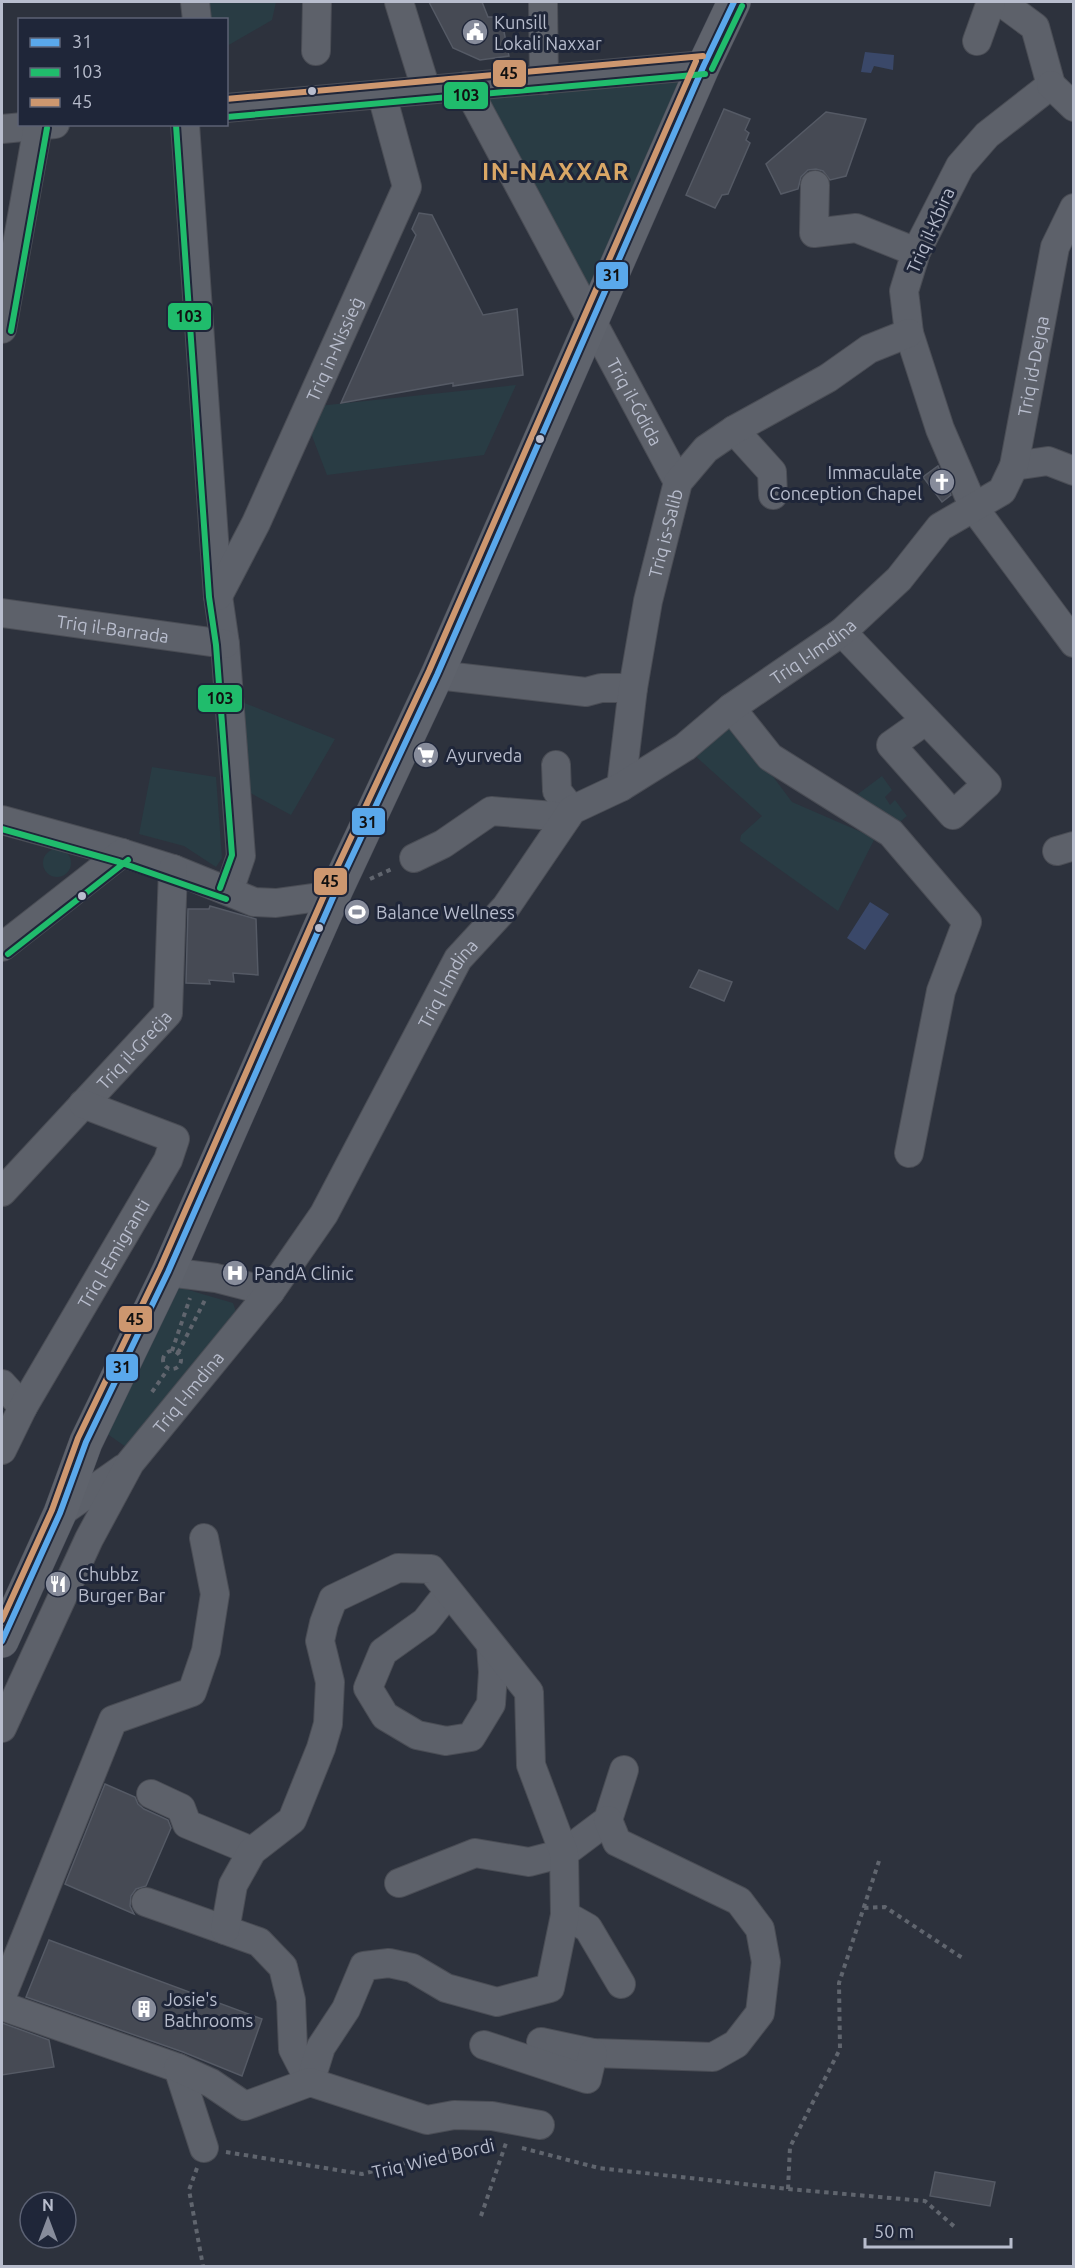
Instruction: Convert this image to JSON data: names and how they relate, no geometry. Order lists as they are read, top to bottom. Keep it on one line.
{"streets":{"street":["Triq il-Kbira","Triq in-Nissieġ","Triq id-Dejqa","Triq il-Ġdida","Triq is-Salib","Triq il-Barrada","Triq l-Imdina","Triq il-Greċja","Triq l-Emigranti"],"path":["Triq Wied Bordi"]},"crossings":[["Triq il-Kbira","Triq id-Dejqa"],["Triq il-Kbira","Triq is-Salib"],["Triq il-Kbira","Triq l-Imdina"],["Triq id-Dejqa","Triq l-Imdina"],["Triq il-Ġdida","Triq is-Salib"],["Triq is-Salib","Triq l-Imdina"],["Triq il-Greċja","Triq l-Emigranti"]],"districts":["IN-NAXXAR"],"places":{"public building":["Kunsill Lokali Naxxar"],"church":["Immaculate Conception Chapel"],"supermarket":["Ayurveda"],"sports":["Balance Wellness"],"hospital":["PandA Clinic"],"restaurant":["Chubbz Burger Bar"],"building":["Josie's Bathrooms"]},"lines":["transit line 31","transit line 103","transit line 45"],"legend":["31","103","45"],"scale_bar":"50 m","north":"top"}
